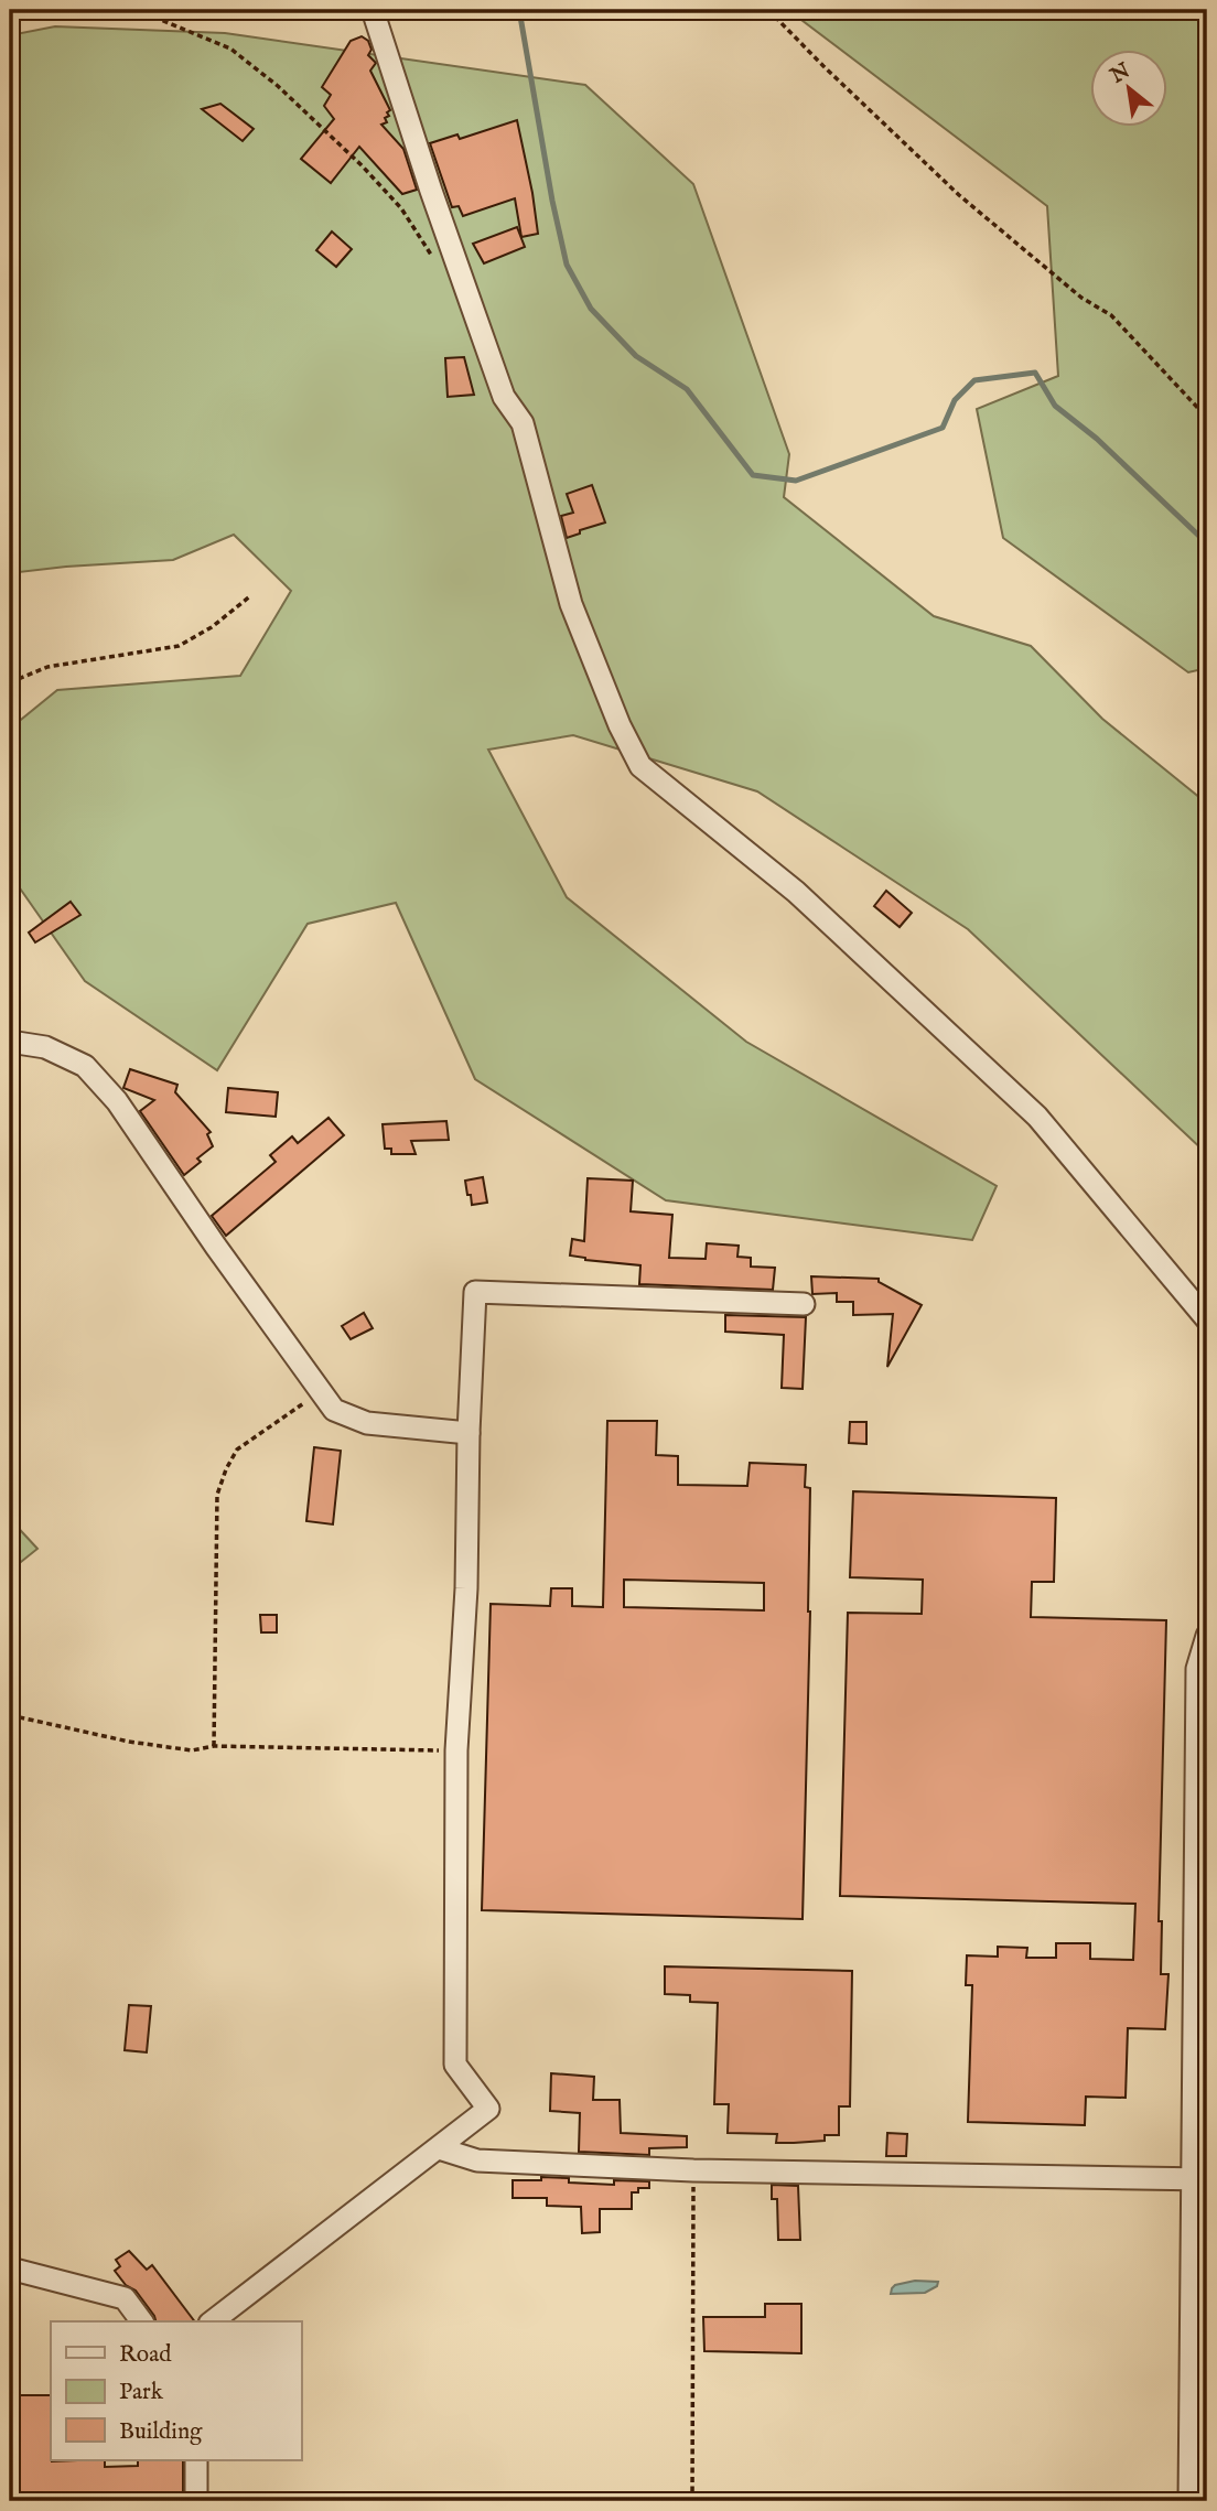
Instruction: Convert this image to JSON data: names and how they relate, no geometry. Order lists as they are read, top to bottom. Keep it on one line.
{"legend":["Road","Park","Building"],"north":"top left"}
